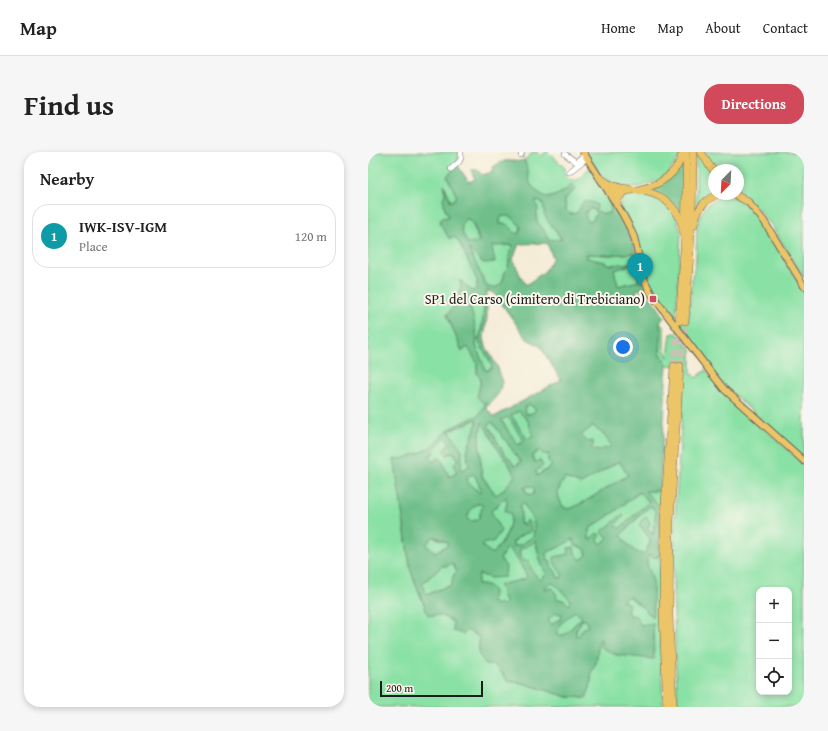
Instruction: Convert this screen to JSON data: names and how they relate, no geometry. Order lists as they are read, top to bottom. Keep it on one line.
{"places":{"transit":["SP1 del Carso (cimitero di Trebiciano)"]},"scale_bar":"200 m","north":"bottom left","page":{"header":"Map","nav":["Home","Map","About","Contact"],"title":"Find us","buttons":"Directions","heading":"Nearby","list":[{"mark":"1","name":"IWK-ISV-IGM","note":"Place","value":"120 m"}],"pins":"1","map_buttons":["+","−"],"scale":"200 m"}}
